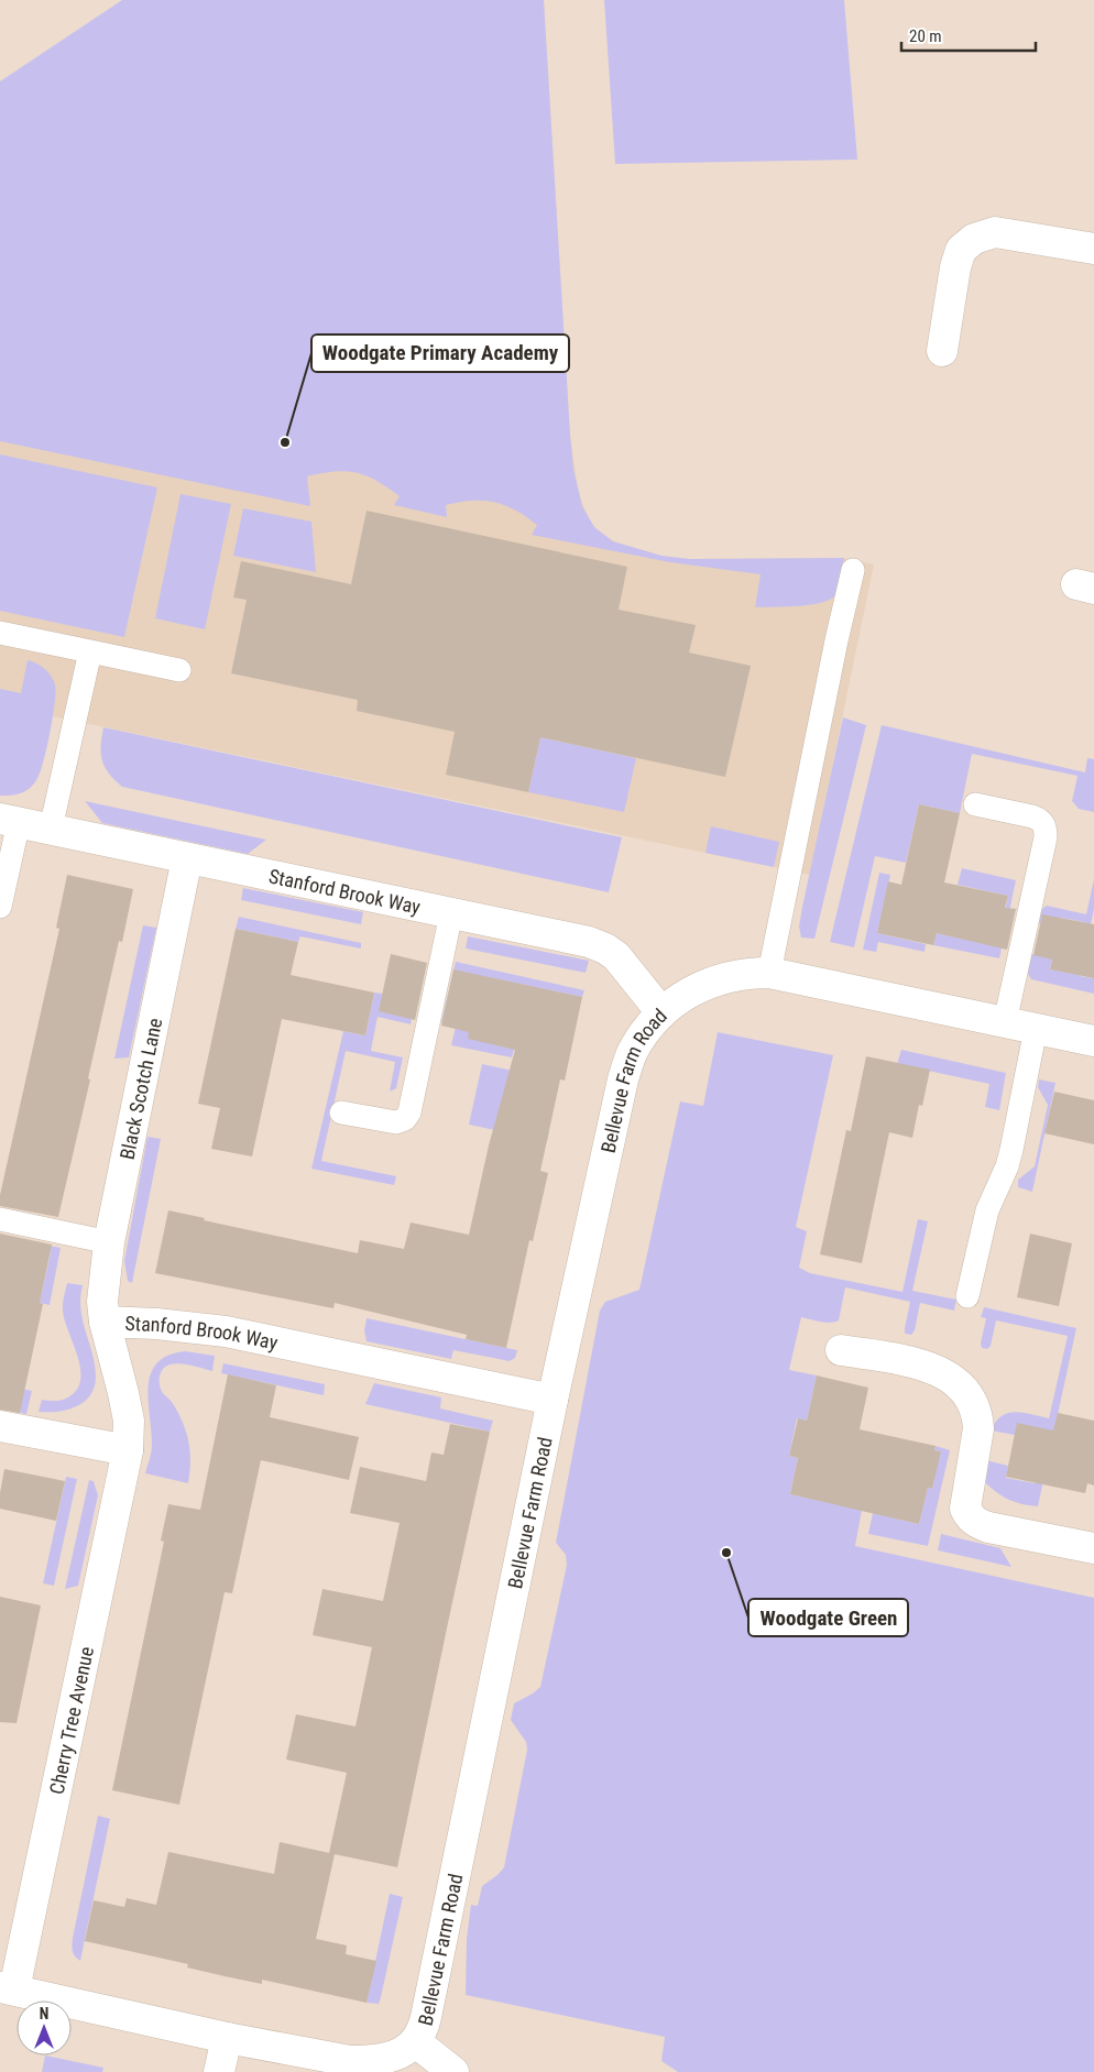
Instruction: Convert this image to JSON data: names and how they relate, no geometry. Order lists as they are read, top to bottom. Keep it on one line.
{"streets":{"street":["Stanford Brook Way","Bellevue Farm Road","Black Scotch Lane","Cherry Tree Avenue"]},"crossings":[["Stanford Brook Way","Bellevue Farm Road"],["Stanford Brook Way","Black Scotch Lane"],["Stanford Brook Way","Cherry Tree Avenue"],["Bellevue Farm Road","Cherry Tree Avenue"]],"places":["Woodgate Primary Academy","Woodgate Green"],"scale_bar":"20 m","north":"top"}
